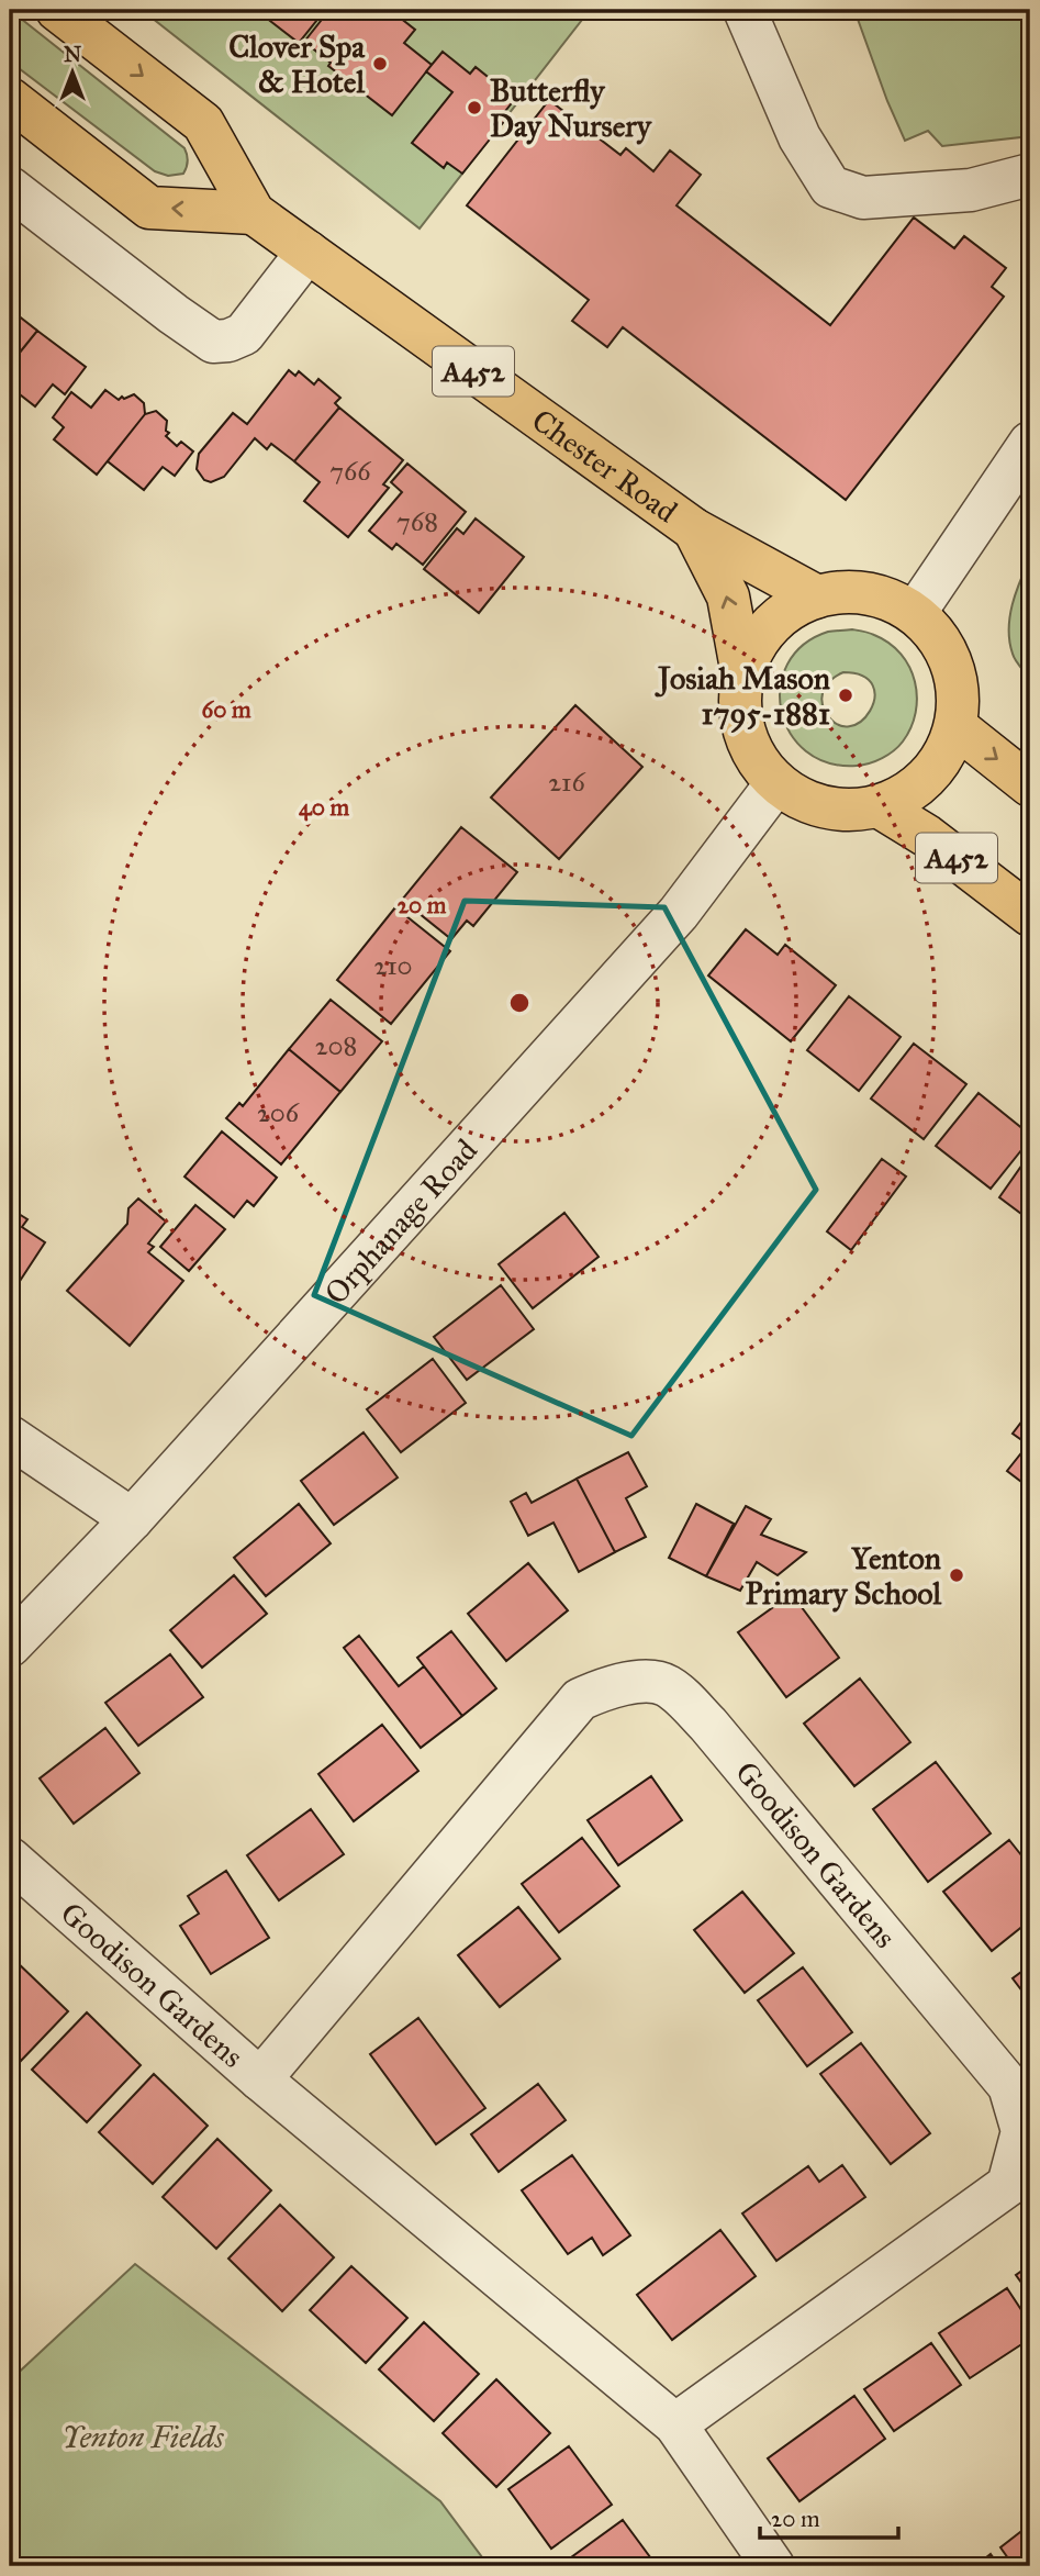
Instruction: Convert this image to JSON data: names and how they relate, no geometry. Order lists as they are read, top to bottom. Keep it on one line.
{"streets":{"highway":["A452","Chester Road"],"street":["Orphanage Road","Goodison Gardens"]},"crossings":[["A452","Chester Road"],["A452","Orphanage Road"],["Chester Road","Orphanage Road"]],"parks":["Yenton Fields"],"places":["Clover Spa & Hotel","Butterfly Day Nursery","Josiah Mason 1795-1881","Yenton Primary School"],"house_numbers":["766","768","216","210","208","206"],"scale_bar":"20 m","north":"top","rings":["60 m","40 m","20 m"]}
